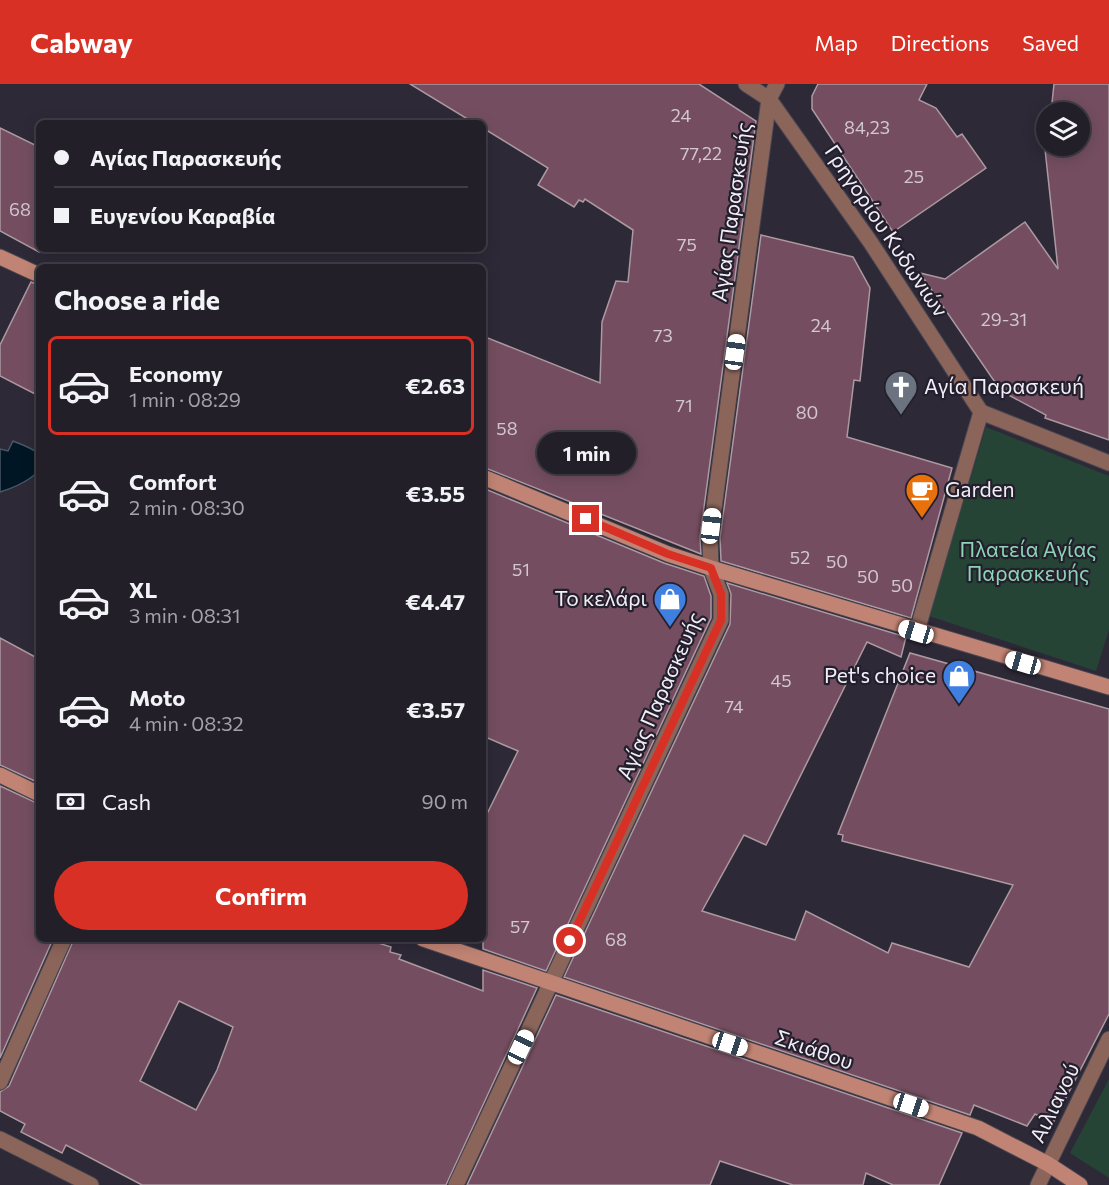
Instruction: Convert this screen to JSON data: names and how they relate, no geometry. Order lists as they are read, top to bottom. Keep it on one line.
{"streets":{"street":["Αγίας Παρασκευής","Γρηγορίου Κυδωνιών","Σκιάθου","Αιλιανού"]},"crossings":[["Αγίας Παρασκευής","Γρηγορίου Κυδωνιών"],["Αγίας Παρασκευής","Σκιάθου"],["Σκιάθου","Αιλιανού"]],"parks":["Πλατεία Αγίας Παρασκευής"],"places":{"church":["Αγία Παρασκευή"],"cafe":["Garden"],"shop":["Το κελάρι","Pet's choice"]},"house_numbers":["24","84,23","77,22","25","68","75","29-31","24","73","71","80","58","52","50","51","50","50","45","74","57","68"],"page":{"header":"Cabway","nav":["Map","Directions","Saved"],"banner":["Αγίας Παρασκευής","Ευγενίου Καραβία"],"heading":"Choose a ride","list":[{"name":"Economy","note":"1 min · 08:29","value":"€2.63"},{"name":"Comfort","note":"2 min · 08:30","value":"€3.55"},{"name":"XL","note":"3 min · 08:31","value":"€4.47"},{"name":"Moto","note":"4 min · 08:32","value":"€3.57"}],"bubble":"1 min","pay":["Cash","90 m"],"buttons":"Confirm"}}
